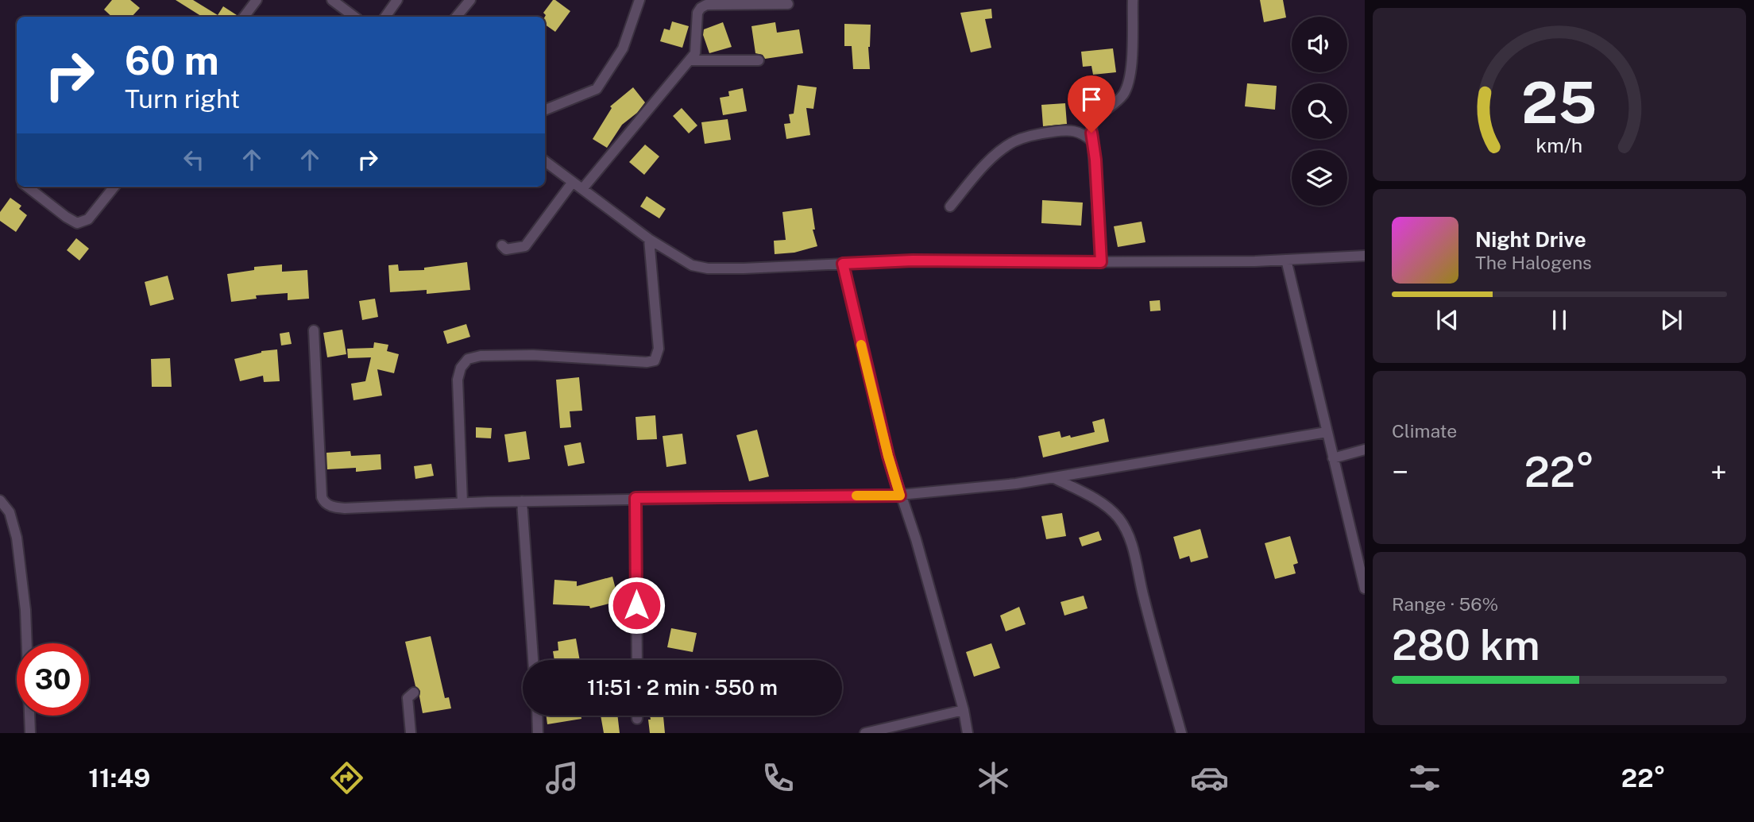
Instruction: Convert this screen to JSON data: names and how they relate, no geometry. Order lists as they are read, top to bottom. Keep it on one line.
{"page":{"turn":["60 m","Turn right"],"song":["Night Drive","The Halogens"],"tile":["Climate",["Range · 56%","280 km"]],"heat":["−","22°","+"],"limit":"30","trip":"11:51 · 2 min · 550 m","tabs":["11:49","22°"],"gauge":["25","km/h"]}}
